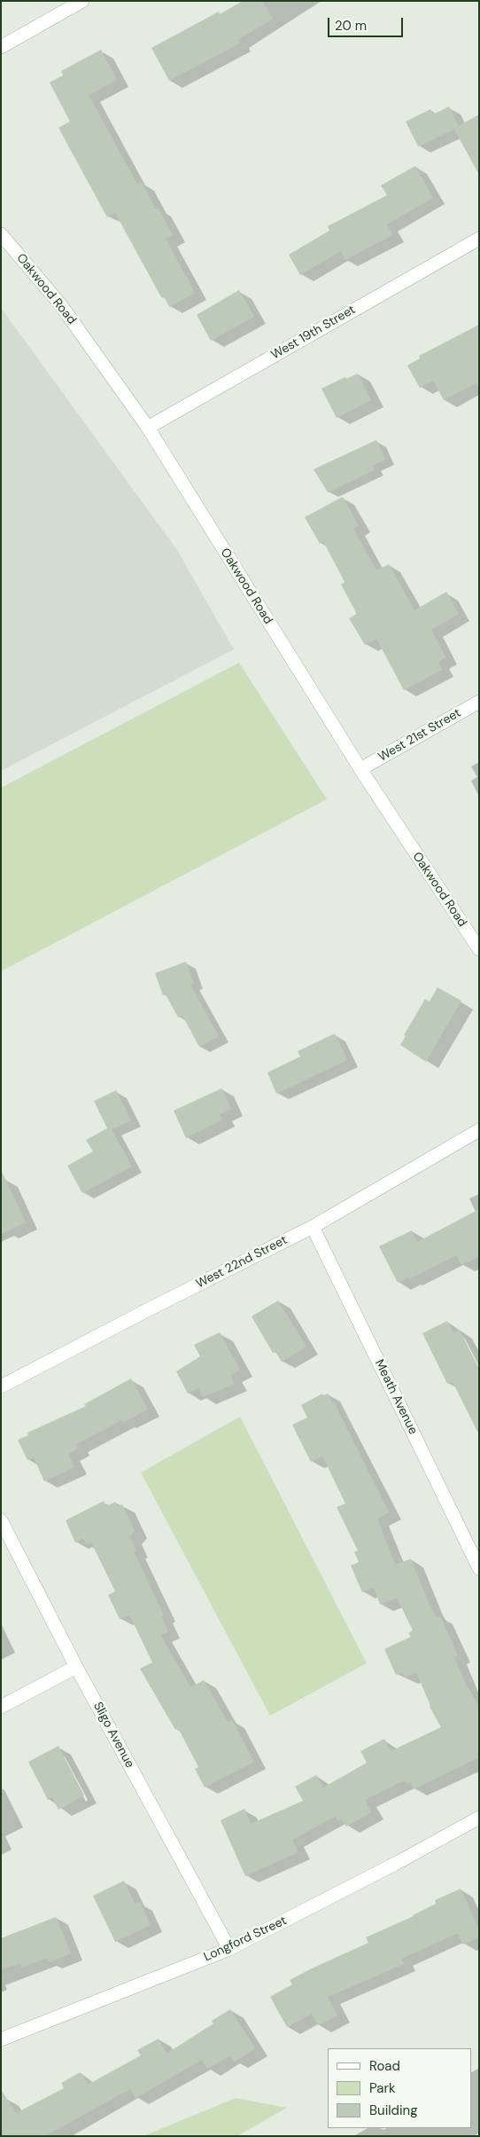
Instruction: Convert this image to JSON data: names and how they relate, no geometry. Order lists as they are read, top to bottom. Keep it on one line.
{"streets":{"street":["Oakwood Road","West 19th Street","West 21st Street","West 22nd Street","Meath Avenue","Sligo Avenue","Longford Street"]},"crossings":[["Oakwood Road","West 19th Street"],["Oakwood Road","West 21st Street"],["West 22nd Street","Meath Avenue"],["Sligo Avenue","Longford Street"]],"legend":["Road","Park","Building"],"scale_bar":"20 m"}
